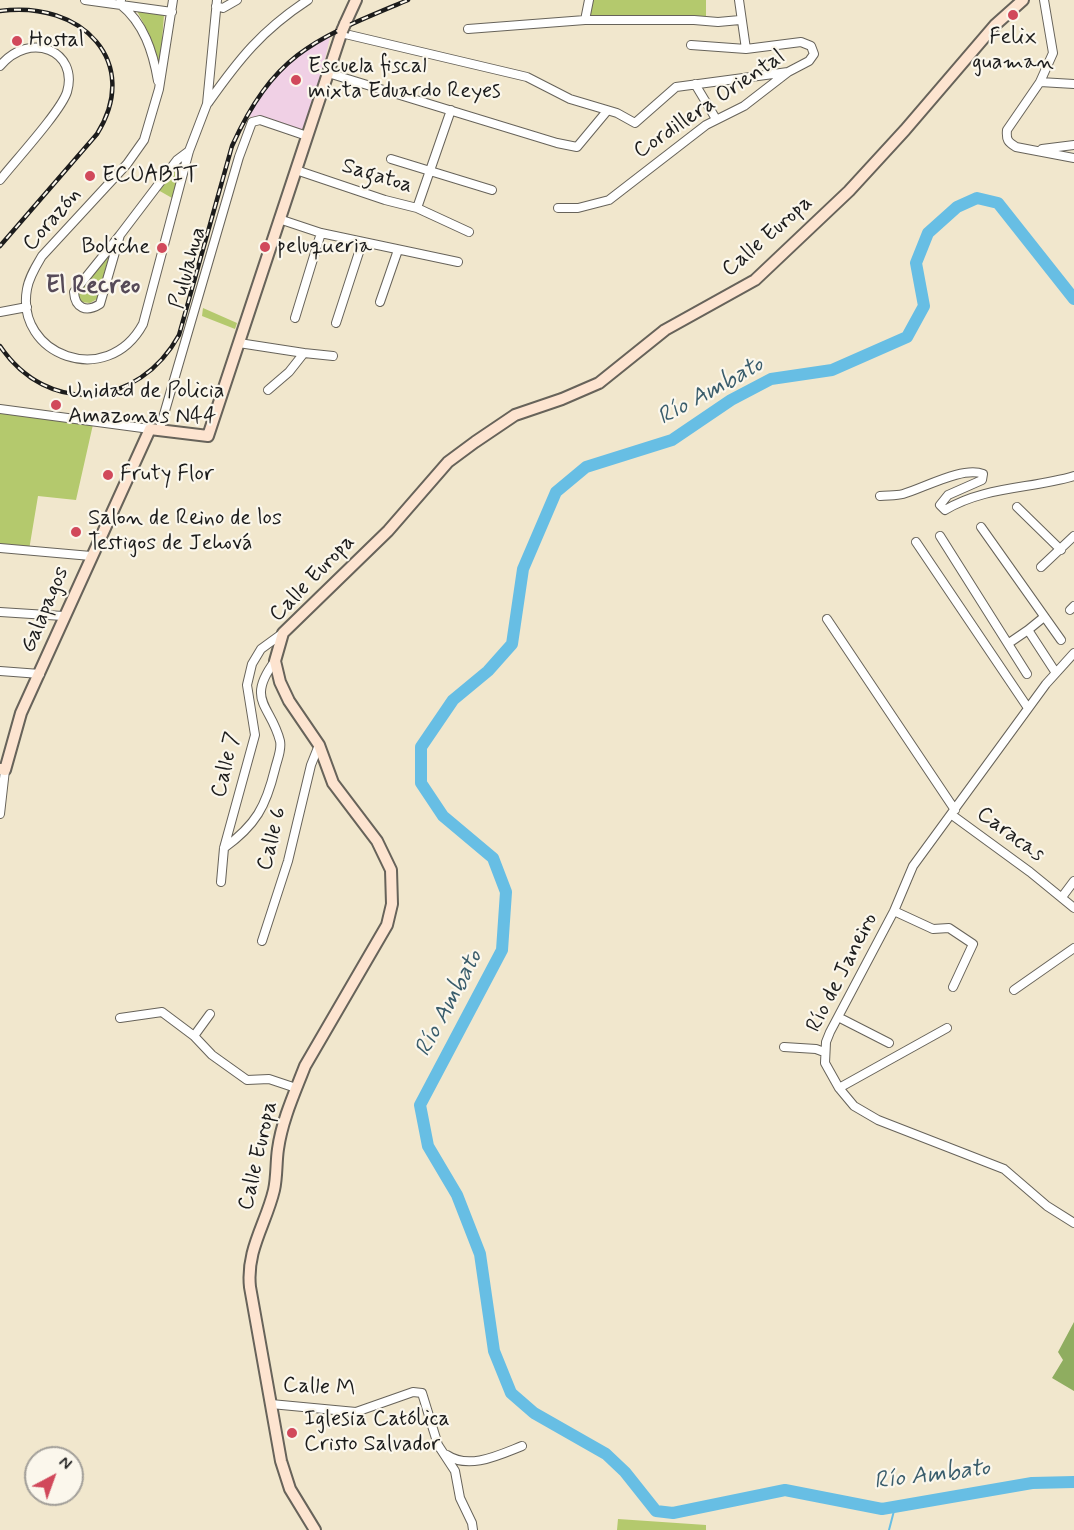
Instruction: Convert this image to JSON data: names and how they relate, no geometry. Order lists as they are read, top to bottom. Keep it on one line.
{"streets":{"street":["Cordillera Oriental","Sagatoa","Corazón","Calle Europa","Pululahua","Galapagos","Calle 7","Caracas","Calle 6","Río de Janeiro","Calle M"]},"crossings":[["Calle Europa","Calle 7"],["Calle Europa","Calle 6"],["Calle Europa","Calle M"],["Pululahua","Galapagos"],["Caracas","Río de Janeiro"]],"districts":["El Recreo"],"water":["Río Ambato"],"places":["Felix guaman","Hostal","Escuela fiscal mixta Eduardo Reyes","ECUABIT","peluqueria","Boliche","Unidad de Policia Amazonas N44","Fruty Flor","Salon de Reino de los Testigos de Jehová","Iglesia Católica Cristo Salvador"],"north":"top right"}
